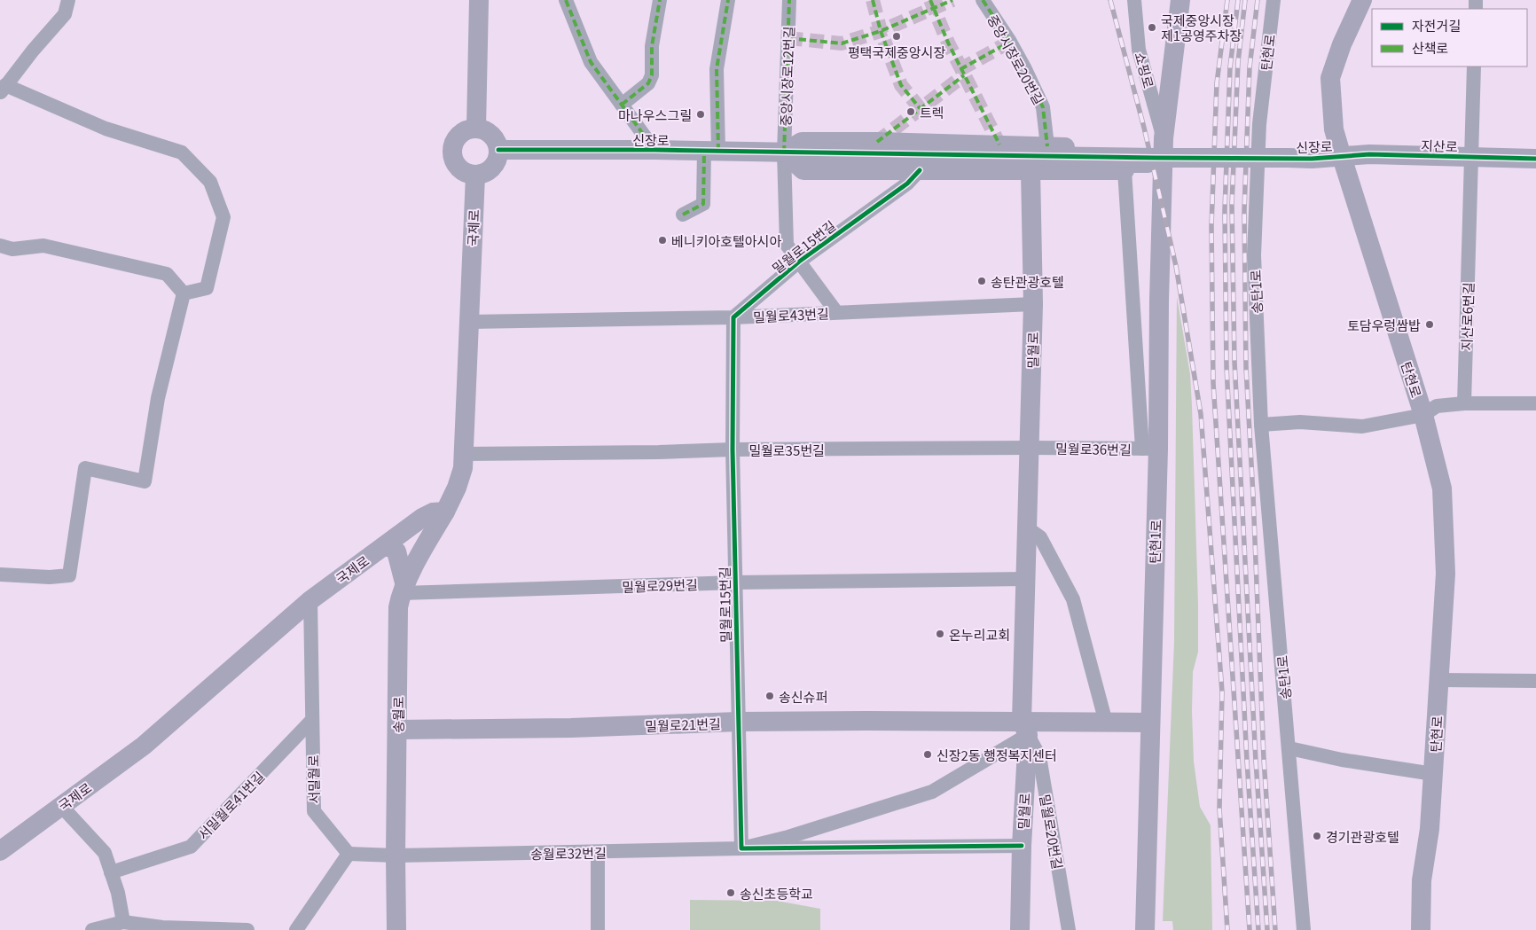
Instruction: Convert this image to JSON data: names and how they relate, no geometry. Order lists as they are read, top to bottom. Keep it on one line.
{"streets":{"street":["탄현로","중앙시장로20번길","쇼핑로","중앙시장로12번길","신장로","지산로","국제로","밀월로15번길","송탄1로","밀월로43번길","지산로6번길","밀월로","밀월로36번길","밀월로35번길","탄현1로","밀월로29번길","송월로","밀월로21번길","서밀월로","서밀월로41번길","밀월로20번길","송월로32번길"]},"crossings":[["탄현로","신장로"],["탄현로","지산로"],["탄현로","송탄1로"],["쇼핑로","탄현1로"],["중앙시장로12번길","신장로"],["중앙시장로12번길","밀월로15번길"],["신장로","지산로"],["신장로","국제로"],["신장로","밀월로15번길"],["지산로","지산로6번길"],["국제로","밀월로43번길"],["국제로","밀월로35번길"],["국제로","송월로"],["국제로","서밀월로"],["밀월로15번길","밀월로43번길"],["밀월로15번길","밀월로35번길"],["밀월로15번길","밀월로29번길"],["밀월로15번길","밀월로21번길"],["밀월로15번길","송월로32번길"],["밀월로43번길","밀월로"],["밀월로","밀월로36번길"],["밀월로","밀월로35번길"],["밀월로","밀월로29번길"],["밀월로","밀월로21번길"],["밀월로","밀월로20번길"],["밀월로36번길","밀월로35번길"],["밀월로36번길","탄현1로"],["밀월로29번길","송월로"],["송월로","밀월로21번길"],["송월로","송월로32번길"],["밀월로21번길","밀월로20번길"],["서밀월로","서밀월로41번길"],["서밀월로","송월로32번길"]],"places":["국제중앙시장 제1공영주차장","평택국제중앙시장","트렉","마나우스그릴","베니키아호텔아시아","송탄관광호텔","토담우렁쌈밥","온누리교회","송신슈퍼","신장2동 행정복지센터","경기관광호텔","송신초등학교"],"legend":["자전거길","산책로"]}
